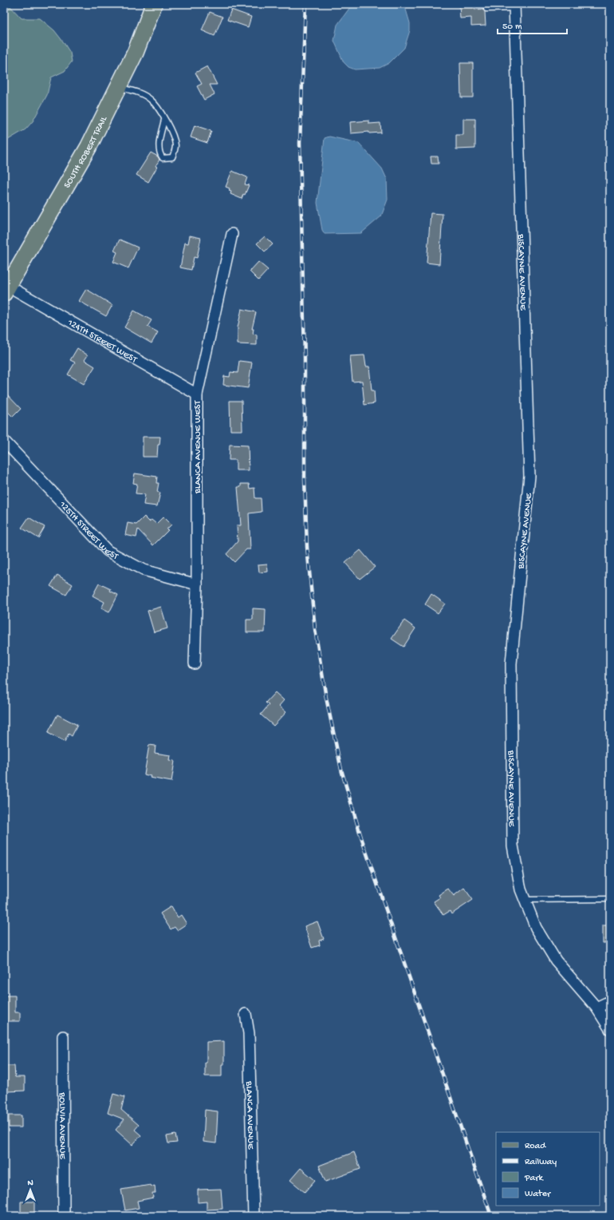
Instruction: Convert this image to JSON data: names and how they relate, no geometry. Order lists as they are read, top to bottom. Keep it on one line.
{"streets":{"main road":["SOUTH ROBERT TRAIL"],"street":["BISCAYNE AVENUE","124TH STREET WEST","BLANCA AVENUE WEST","125TH STREET WEST","BLANCA AVENUE","BOLIVIA AVENUE"]},"crossings":[["SOUTH ROBERT TRAIL","124TH STREET WEST"],["124TH STREET WEST","BLANCA AVENUE WEST"],["BLANCA AVENUE WEST","125TH STREET WEST"]],"legend":["Road","Railway","Park","Water"],"scale_bar":"50 m","north":"top"}
